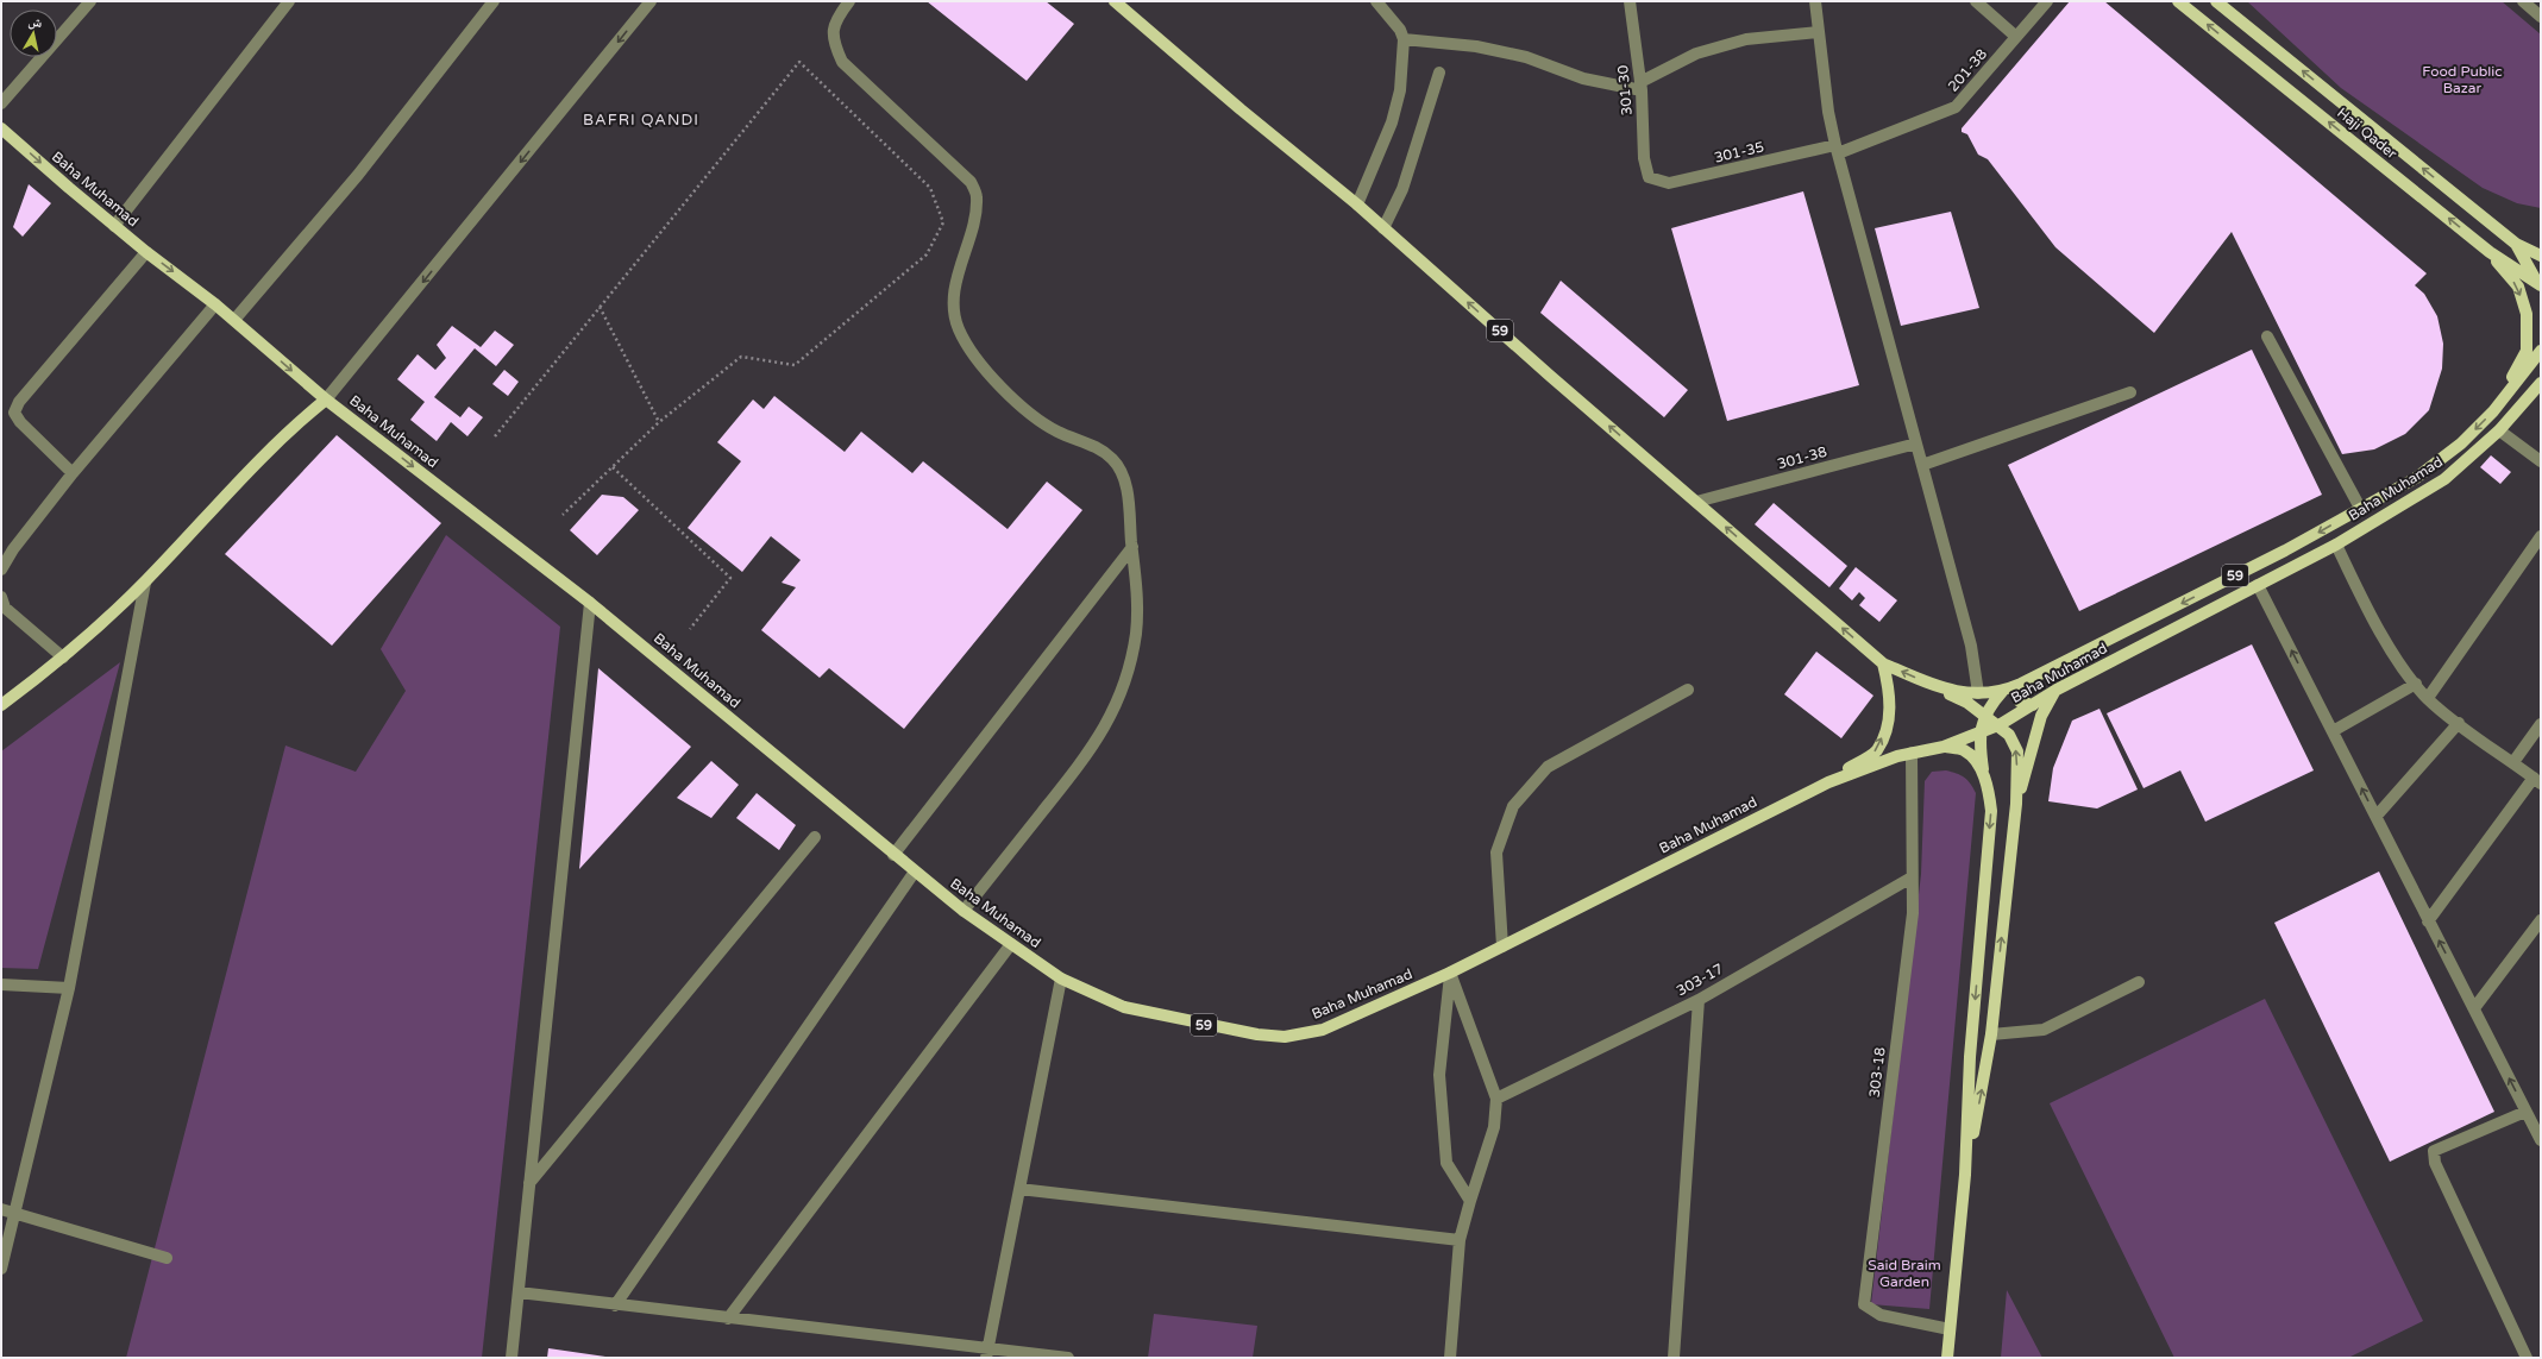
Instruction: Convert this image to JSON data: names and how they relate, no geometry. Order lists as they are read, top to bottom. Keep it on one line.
{"streets":{"main road":["Haji Qader","Baha Muhamad","59"],"street":["201-38","301-30","301-35","301-38","303-17","303-18"]},"crossings":[["201-38","301-35"],["301-30","301-35"],["Baha Muhamad","303-18"],["59","301-38"],["303-17","303-18"]],"one_way":["Haji Qader"],"districts":["BAFRI QANDI"],"parks":["Food Public Bazar","Said Braim Garden"],"north":"top"}
